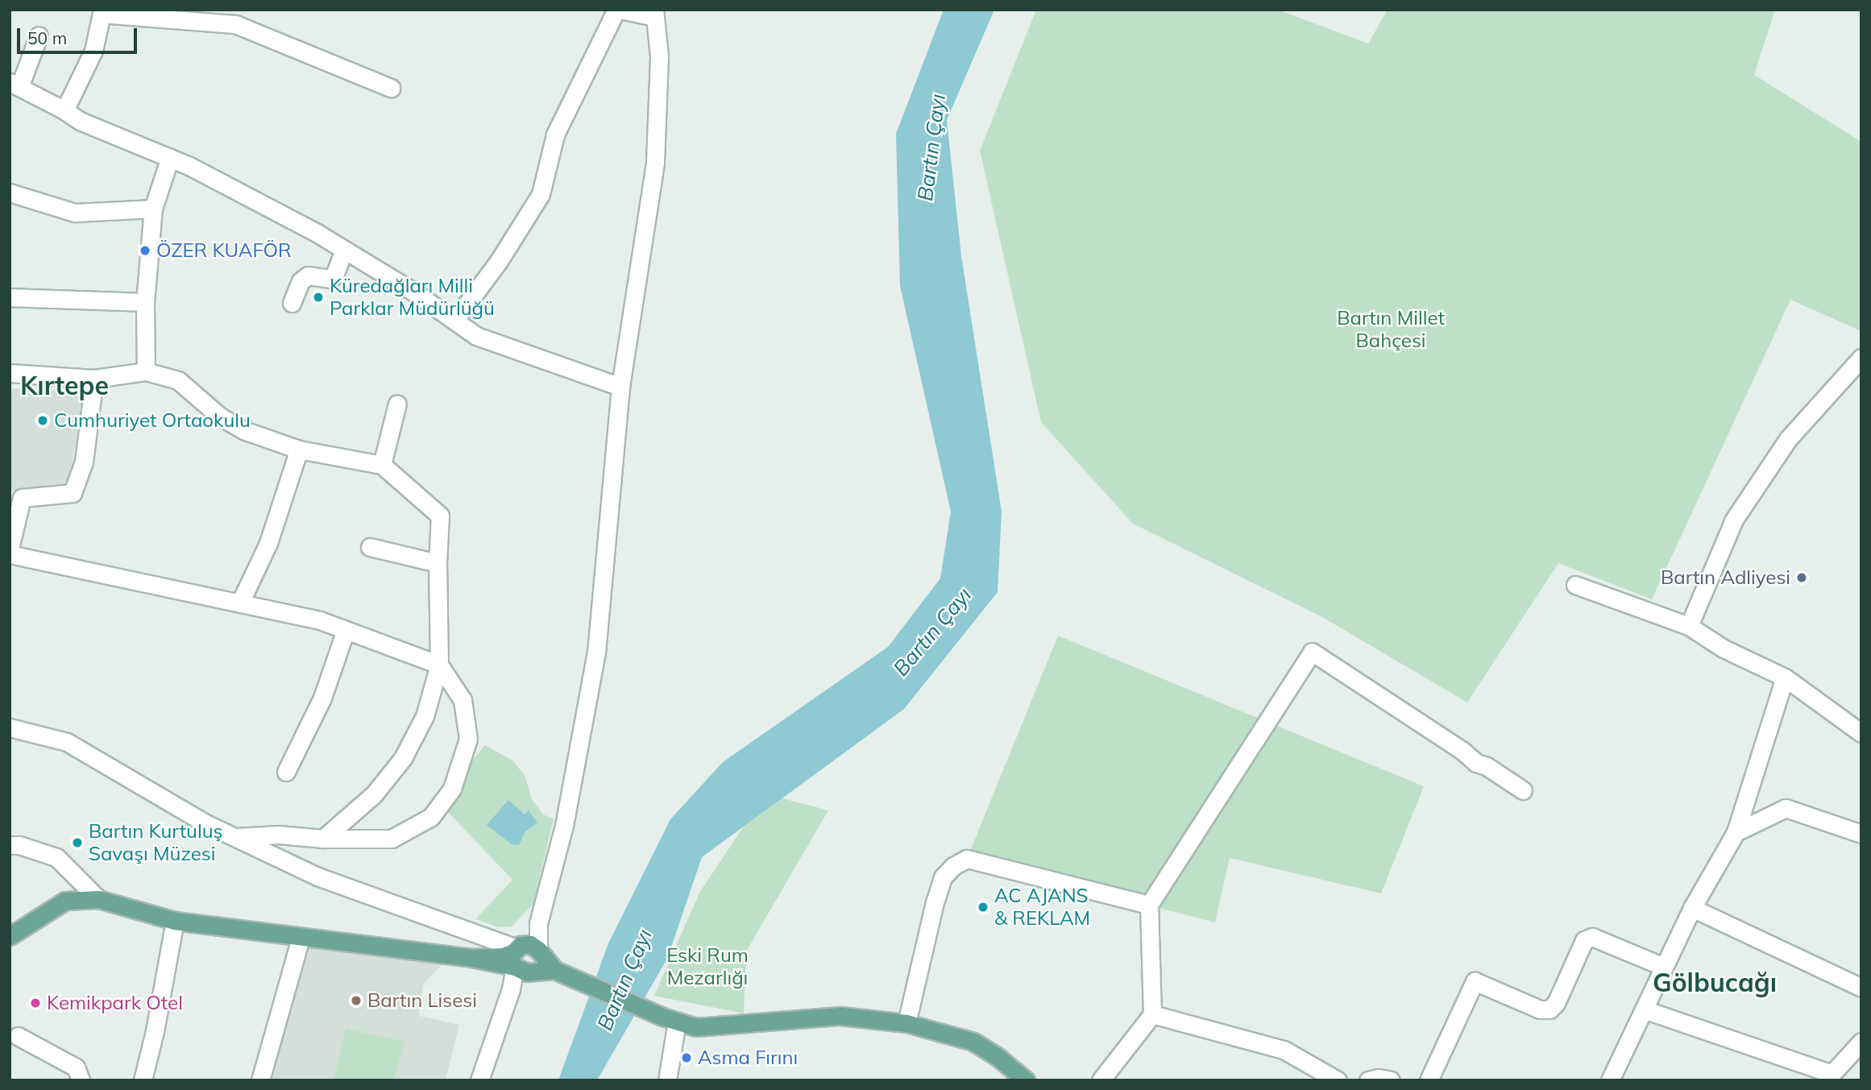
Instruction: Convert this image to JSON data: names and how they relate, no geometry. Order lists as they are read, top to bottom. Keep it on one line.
{"districts":["Kırtepe","Gölbucağı"],"water":["Bartın Çayı"],"parks":["Bartın Millet Bahçesi","Eski Rum Mezarlığı"],"places":["ÖZER KUAFÖR","Küredağları Milli Parklar Müdürlüğü","Cumhuriyet Ortaokulu","Bartın Adliyesi","Bartın Kurtuluş Savaşı Müzesi","AC AJANS & REKLAM","Bartın Lisesi","Kemikpark Otel","Asma Fırını"],"scale_bar":"50 m"}
